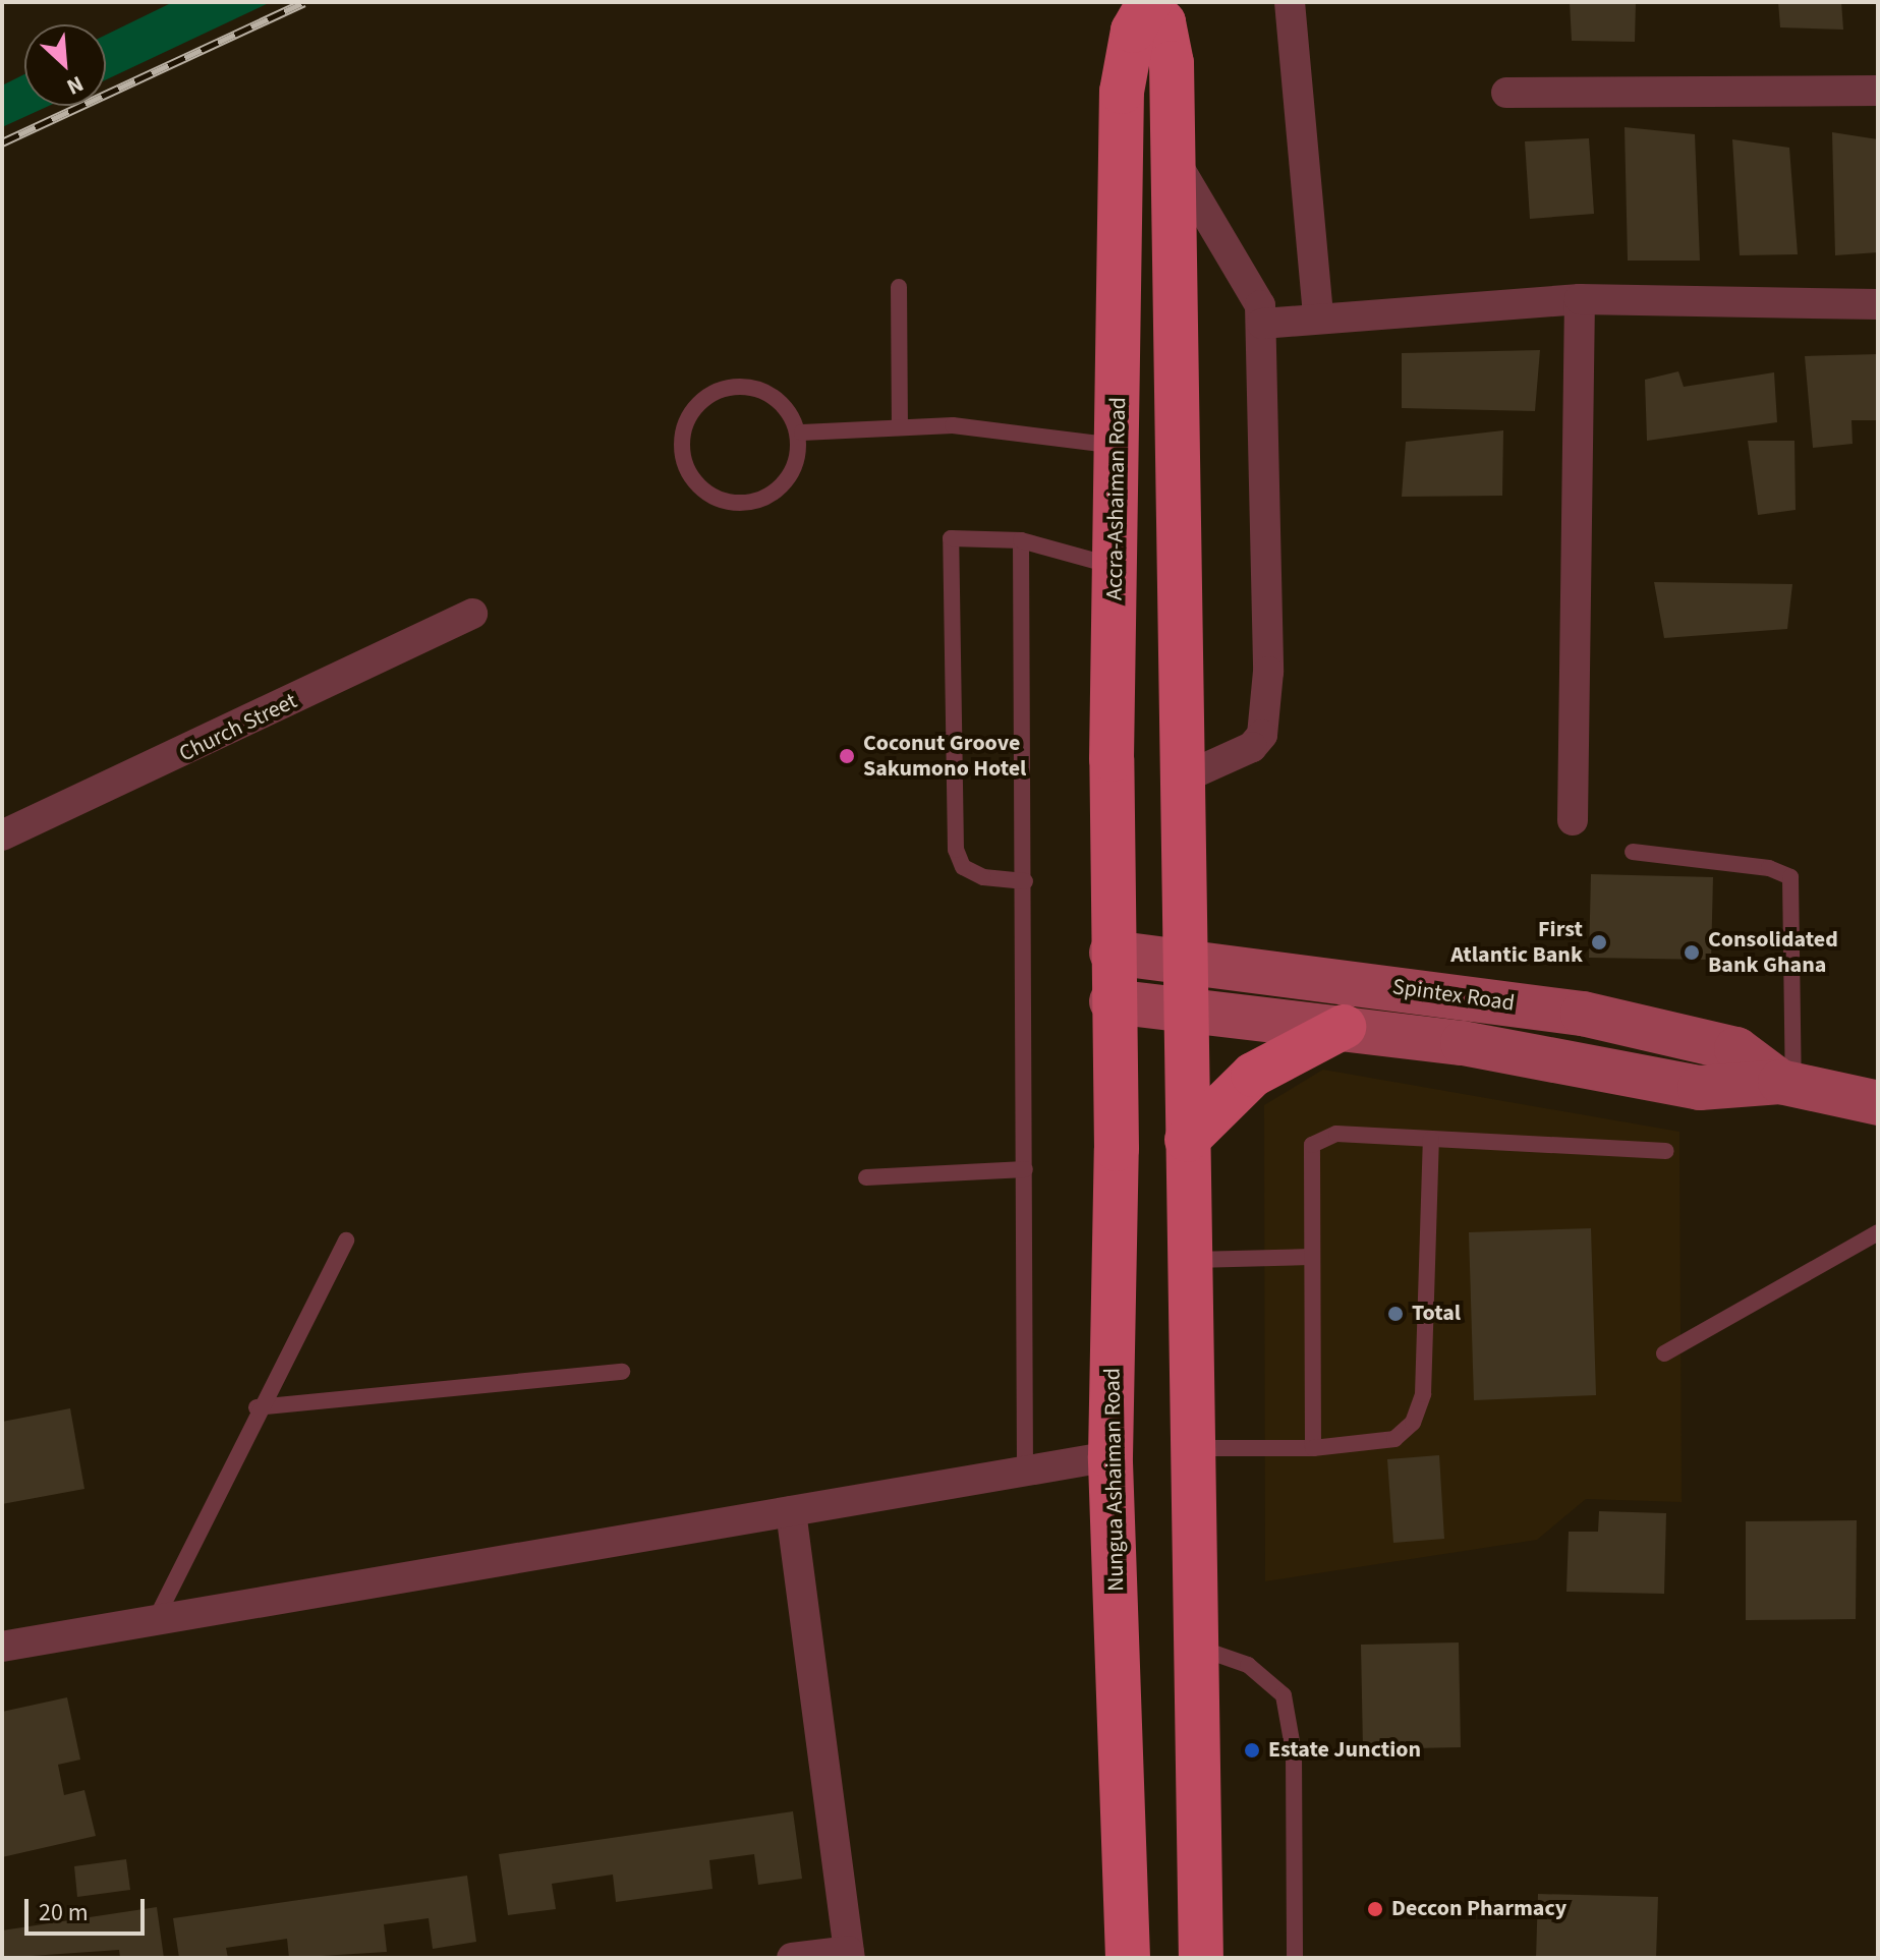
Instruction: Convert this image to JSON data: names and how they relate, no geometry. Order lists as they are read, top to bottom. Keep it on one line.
{"streets":{"main road":["Accra-Ashaiman Road","Spintex Road","Nungua Ashaiman Road"],"street":["Church Street"]},"crossings":[["Accra-Ashaiman Road","Spintex Road"],["Accra-Ashaiman Road","Nungua Ashaiman Road"],["Spintex Road","Nungua Ashaiman Road"]],"places":["Coconut Groove Sakumono Hotel","First Atlantic Bank","Consolidated Bank Ghana","Total","Estate Junction","Deccon Pharmacy"],"scale_bar":"20 m","north":"bottom right"}
